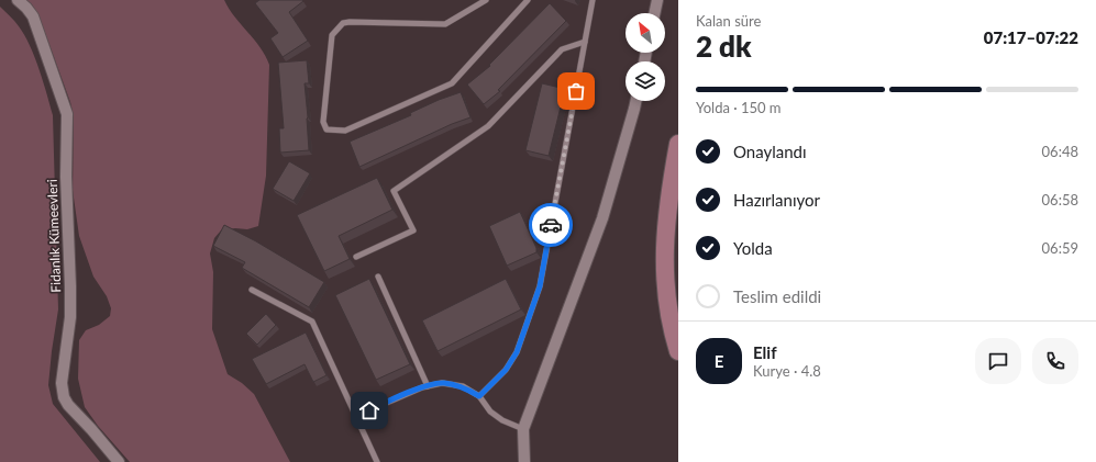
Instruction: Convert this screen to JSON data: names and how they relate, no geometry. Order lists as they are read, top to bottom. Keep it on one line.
{"streets":{"street":["Fidanlık Kümeevleri"]},"north":"top left","page":{"heading":["2 dk","Kalan süre","07:17–07:22"],"panel":["Elif","Kurye · 4.8"],"bar":"Yolda · 150 m","list":[["Onaylandı","06:48"],["Hazırlanıyor","06:58"],["Yolda","06:59"],"Teslim edildi"],"round":"E"}}
